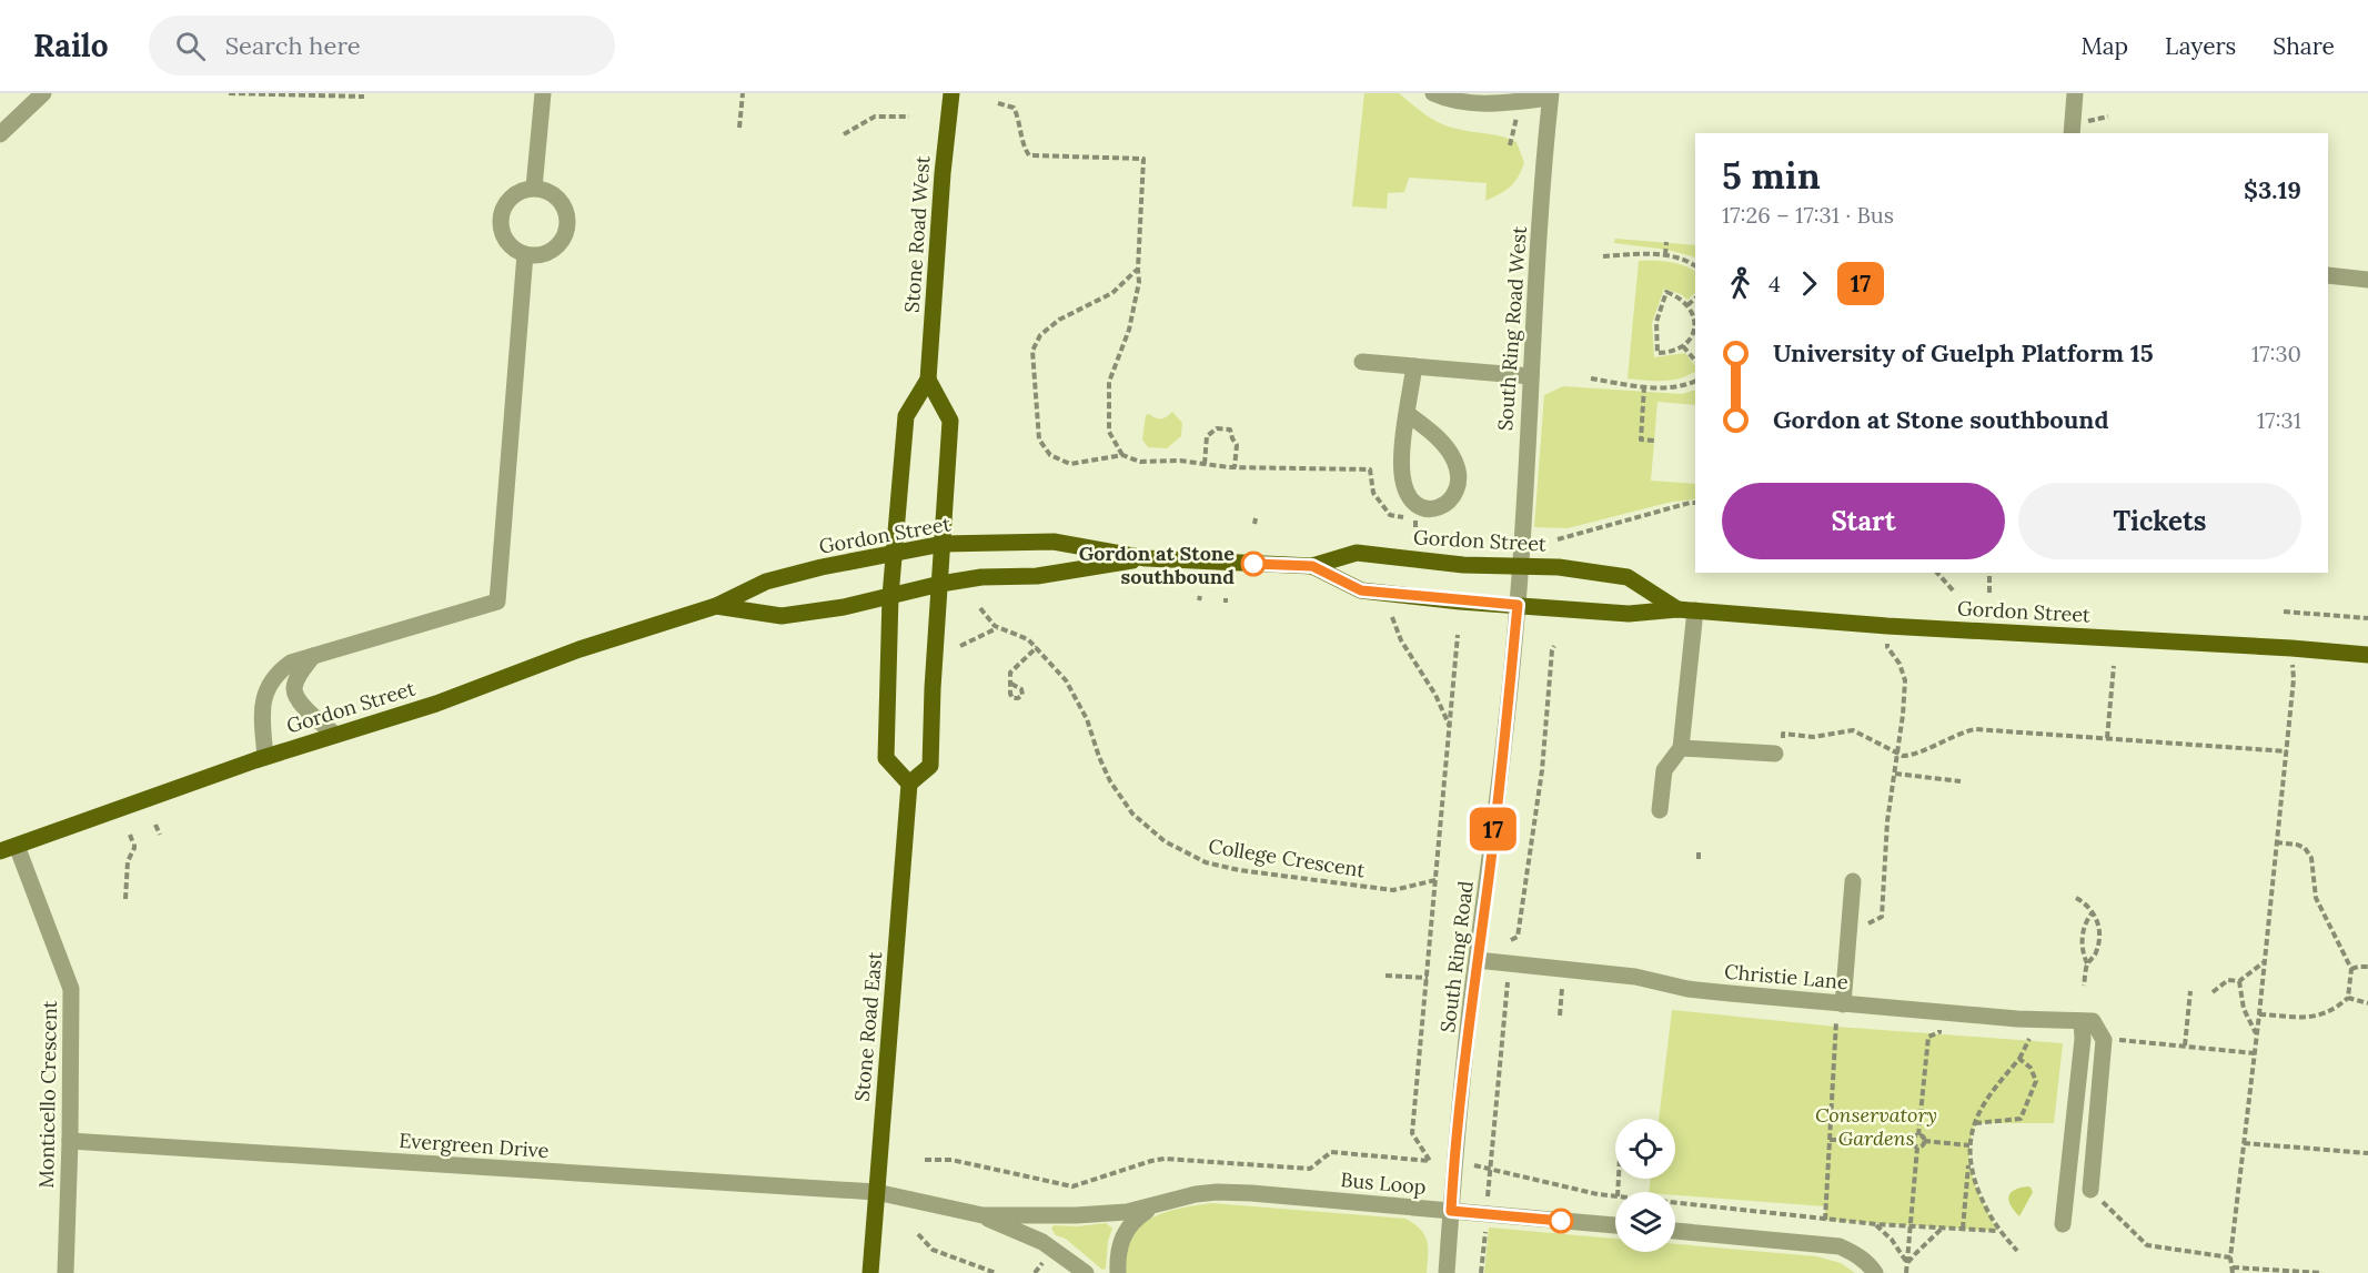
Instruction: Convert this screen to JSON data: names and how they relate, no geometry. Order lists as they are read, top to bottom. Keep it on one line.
{"streets":{"main road":["Stone Road West","Gordon Street","Stone Road East"],"street":["South Ring Road West","South Ring Road","Christie Lane","Monticello Crescent","Evergreen Drive","Bus Loop"],"path":["College Crescent"]},"crossings":[["Stone Road West","Gordon Street"],["South Ring Road West","Gordon Street"],["South Ring Road West","South Ring Road"],["Gordon Street","South Ring Road"],["Gordon Street","Monticello Crescent"],["South Ring Road","Christie Lane"],["South Ring Road","Bus Loop"],["Stone Road East","Evergreen Drive"],["Stone Road East","Bus Loop"],["Monticello Crescent","Evergreen Drive"],["Evergreen Drive","Bus Loop"]],"parks":["Conservatory Gardens"],"places":["Gordon at Stone southbound"],"lines":["bus line 17"],"page":{"header":"Railo","search":"Search here","nav":["Map","Layers","Share"],"on_map":"17","heading":["5 min","17:26 – 17:31 · Bus","$3.19"],"legs":["4","17"],"list":[{"name":"University of Guelph Platform 15","value":"17:30"},{"name":"Gordon at Stone southbound","value":"17:31"}],"buttons":["Start","Tickets"]}}
